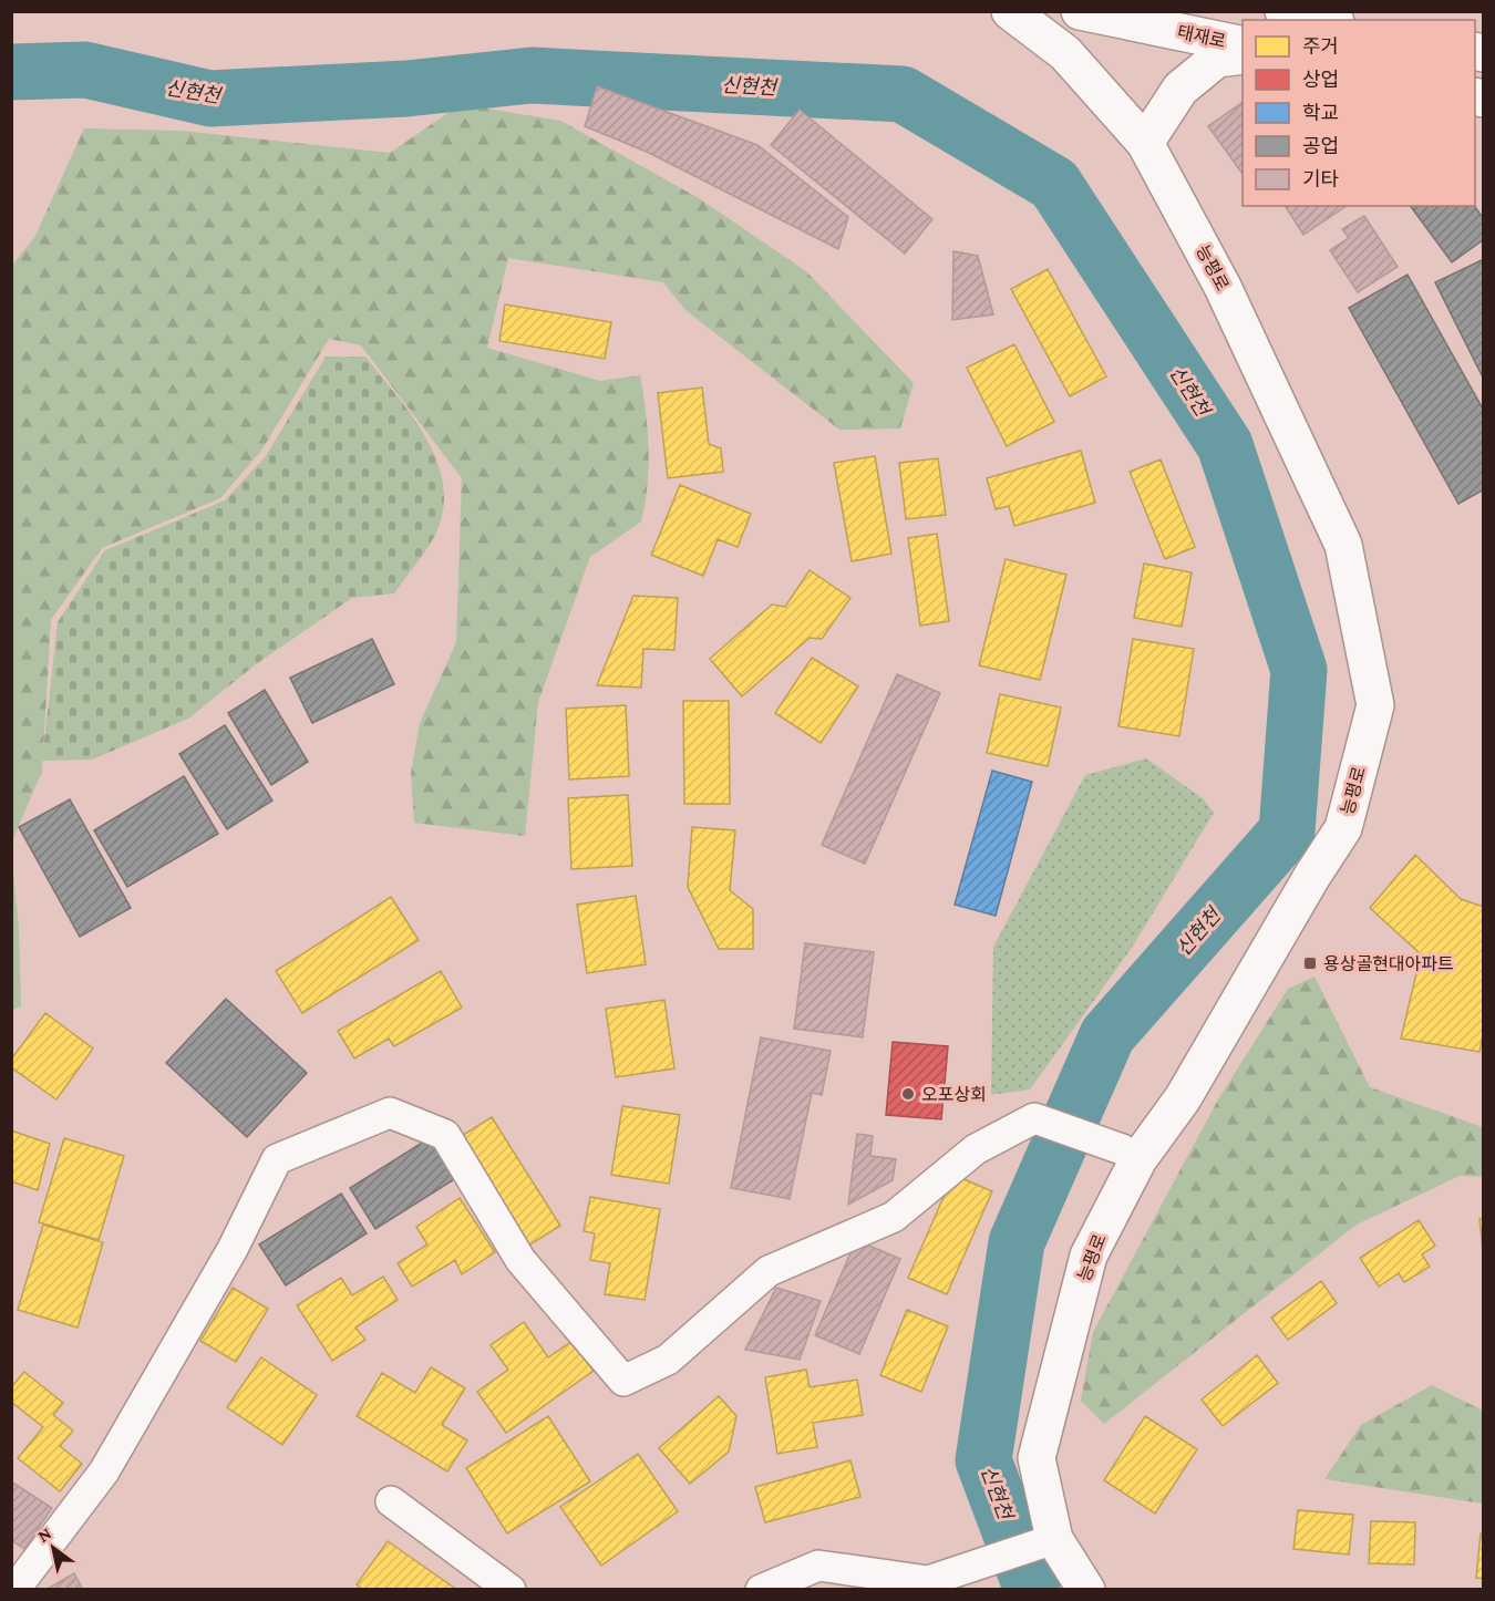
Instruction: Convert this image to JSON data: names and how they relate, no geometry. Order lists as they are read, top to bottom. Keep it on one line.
{"streets":{"main road":["태재로","능평로"]},"water":["신현천"],"places":{"transit":["용상골현대아파트"],"other":["오포상회"]},"legend":["주거","상업","학교","공업","기타"],"north":"top left"}
